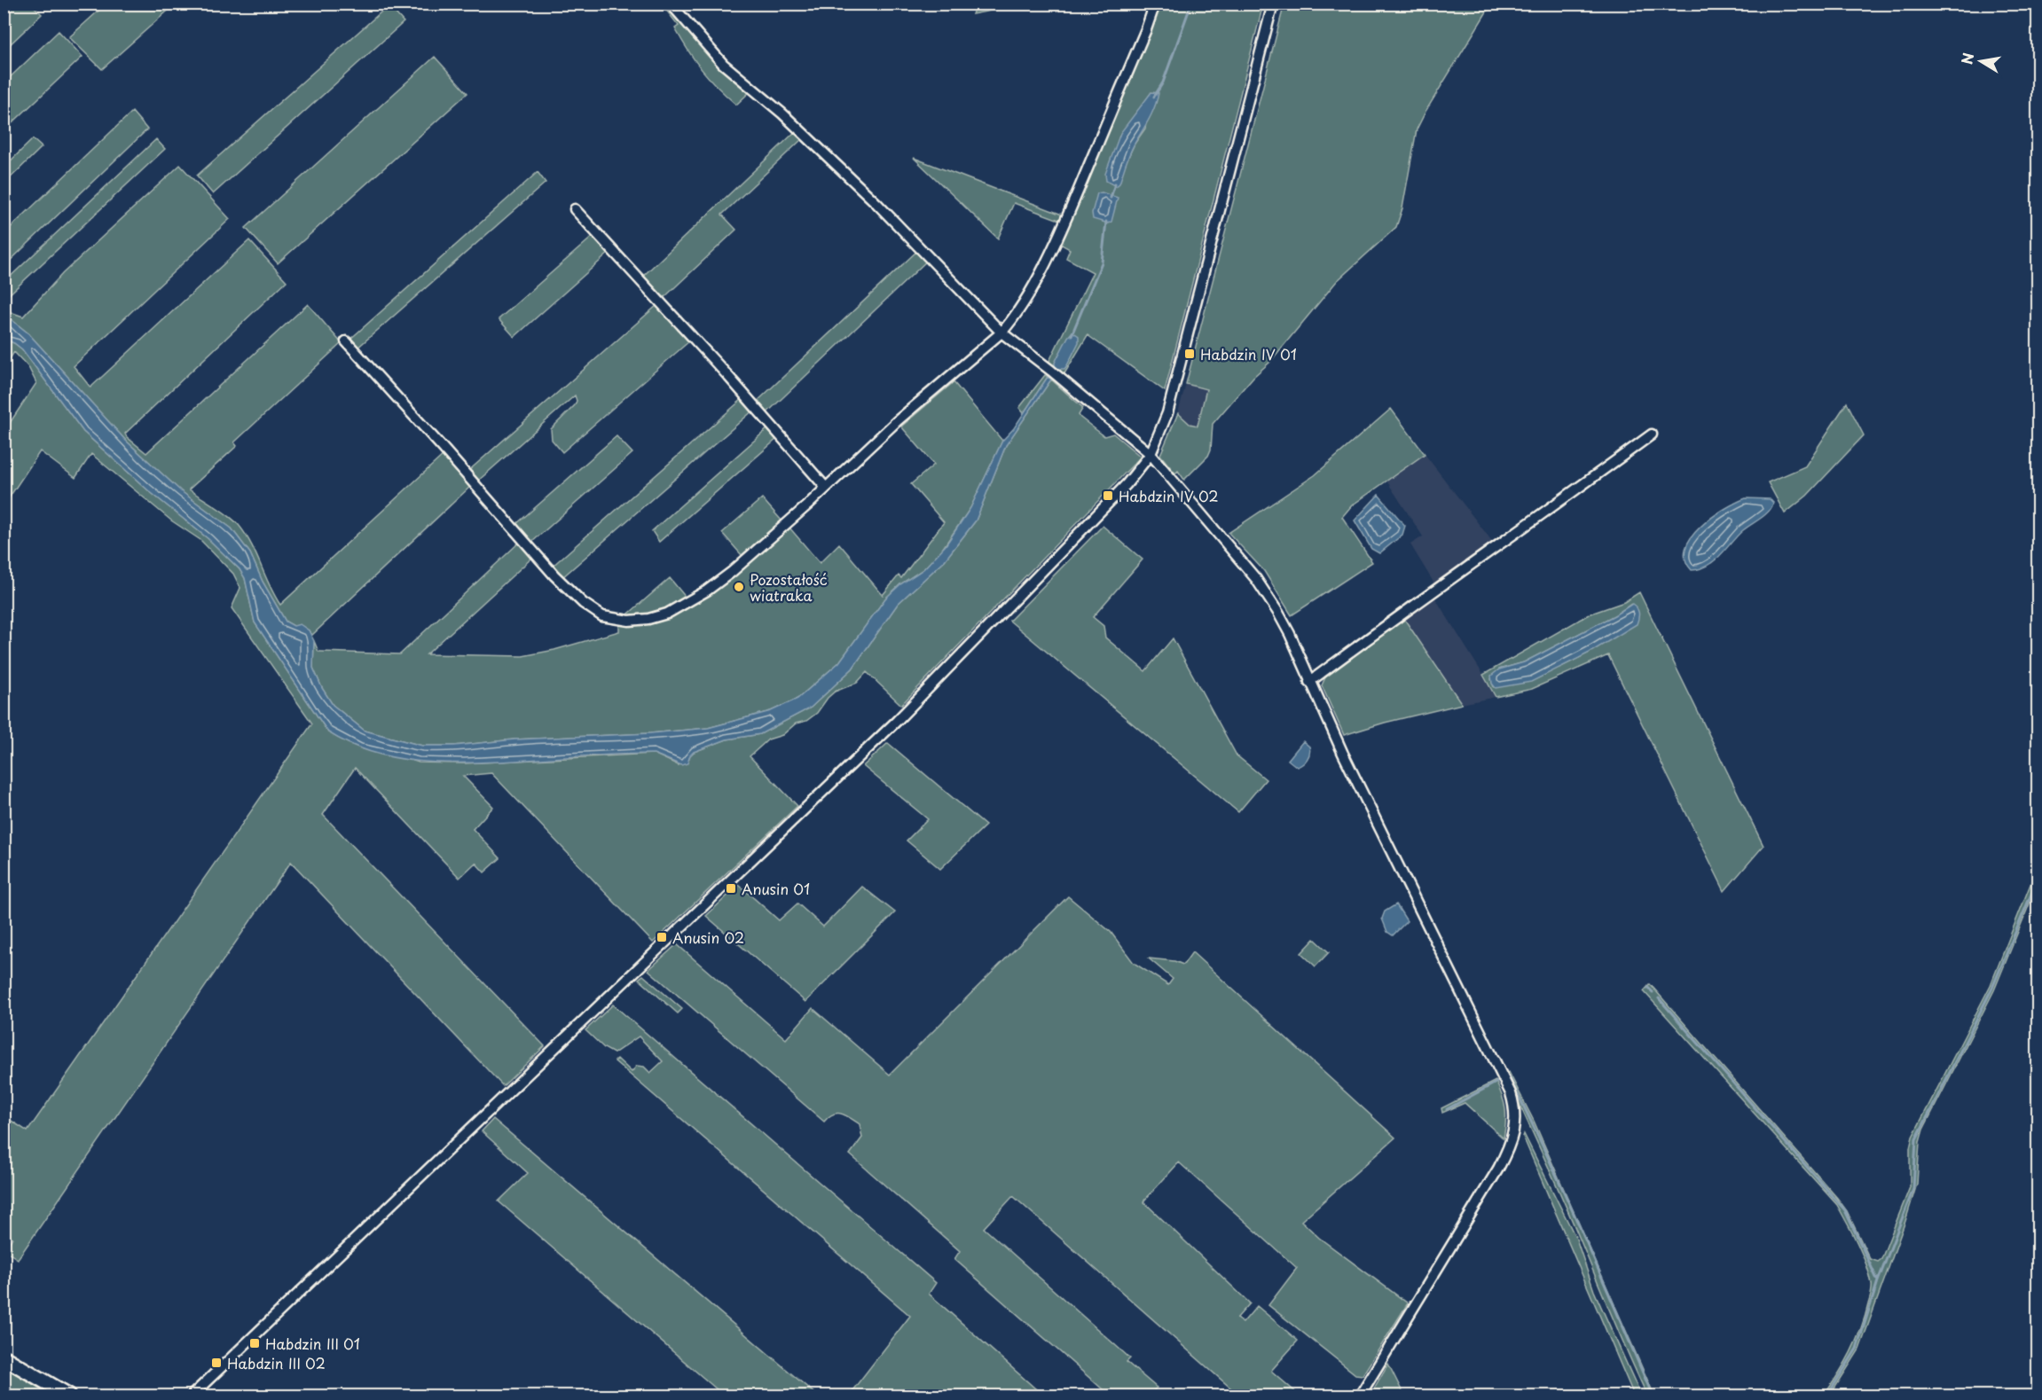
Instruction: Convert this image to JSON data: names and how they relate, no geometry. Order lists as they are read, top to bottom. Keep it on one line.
{"places":{"transit":["Habdzin IV 01","Habdzin IV 02","Anusin 01","Anusin 02","Habdzin III 01","Habdzin III 02"],"other":["Pozostałość wiatraka"]},"north":"left"}
